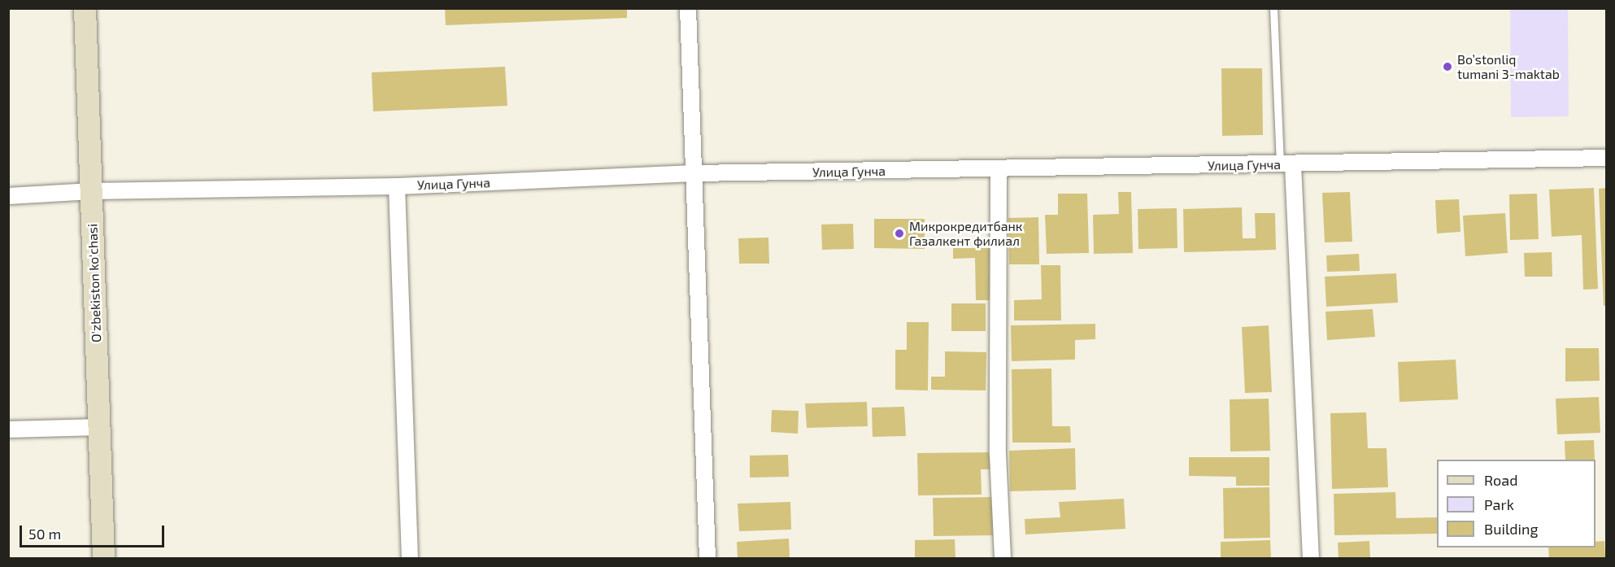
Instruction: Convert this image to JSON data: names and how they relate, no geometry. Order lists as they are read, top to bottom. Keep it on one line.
{"streets":{"main road":["O'zbekiston ko'chasi"],"street":["Улица Гунча"]},"crossings":[["Улица Гунча","O'zbekiston ko'chasi"]],"places":["Bo’stonliq tumani 3-maktab","Микрокредитбанк Газалкент филиал"],"legend":["Road","Park","Building"],"scale_bar":"50 m"}
